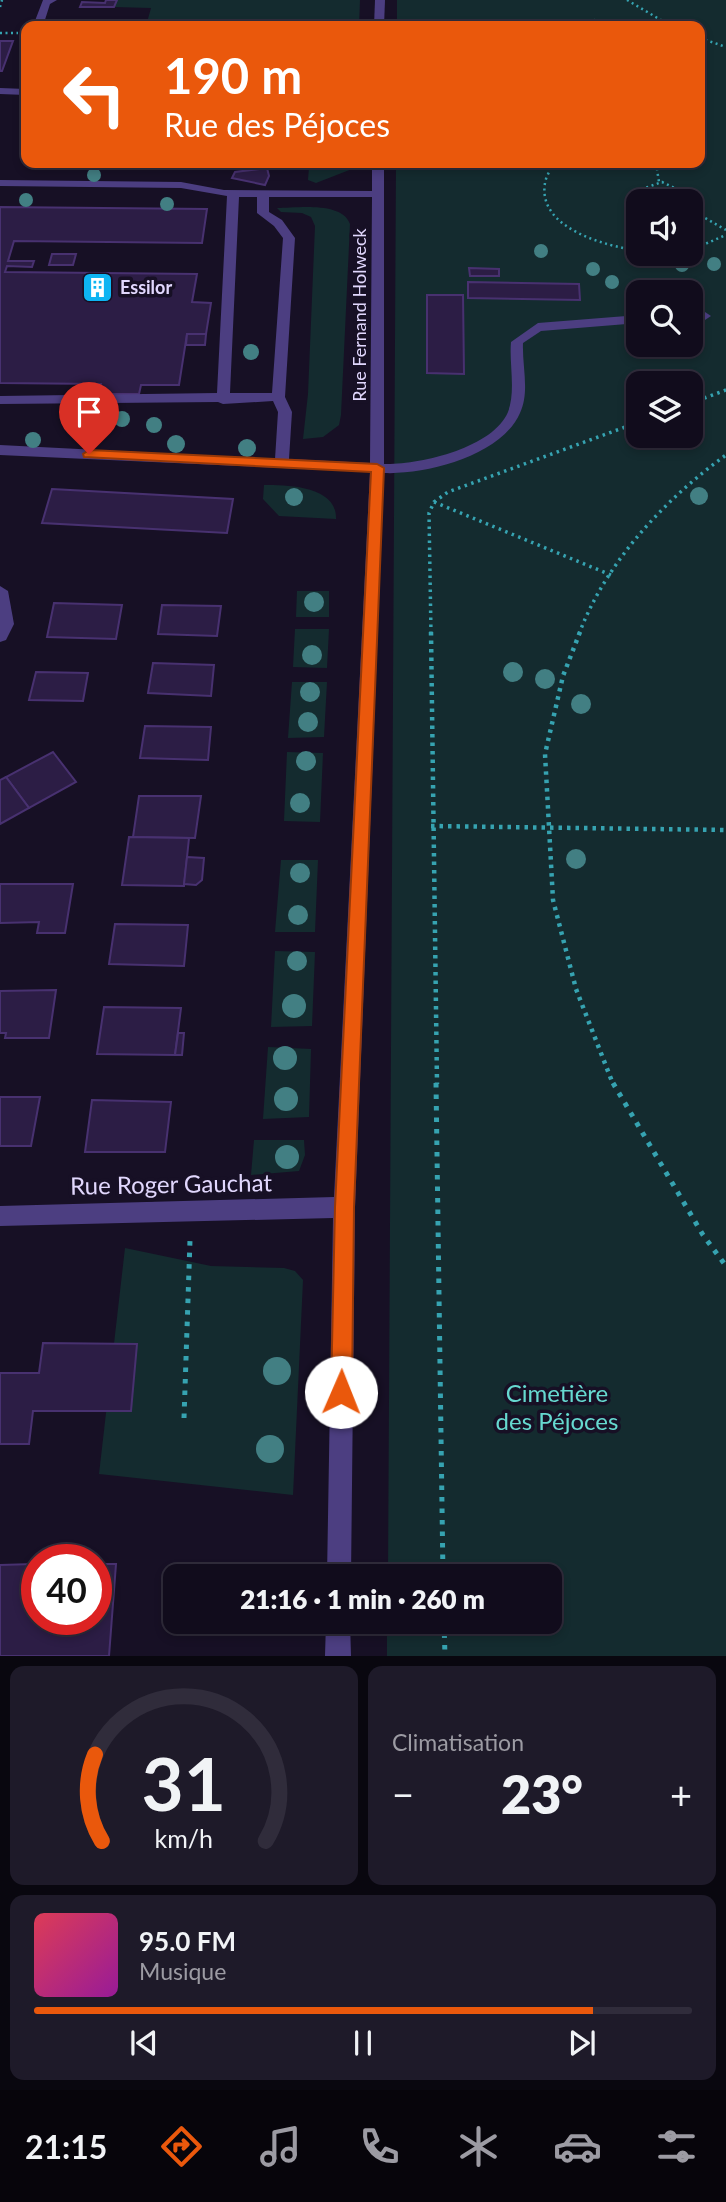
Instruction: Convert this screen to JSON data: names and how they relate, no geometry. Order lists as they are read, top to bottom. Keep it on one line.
{"streets":{"street":["Rue Fernand Holweck","Rue Roger Gauchat"]},"crossings":[["Rue Fernand Holweck","Rue Roger Gauchat"]],"parks":["Cimetière des Péjoces"],"places":{"building":["Essilor"]},"page":{"turn":["190 m","Rue des Péjoces"],"limit":"40","trip":"21:16 · 1 min · 260 m","tile":"Climatisation","heat":["−","23°","+"],"song":["95.0 FM","Musique"],"tabs":"21:15","gauge":["31","km/h"]}}
